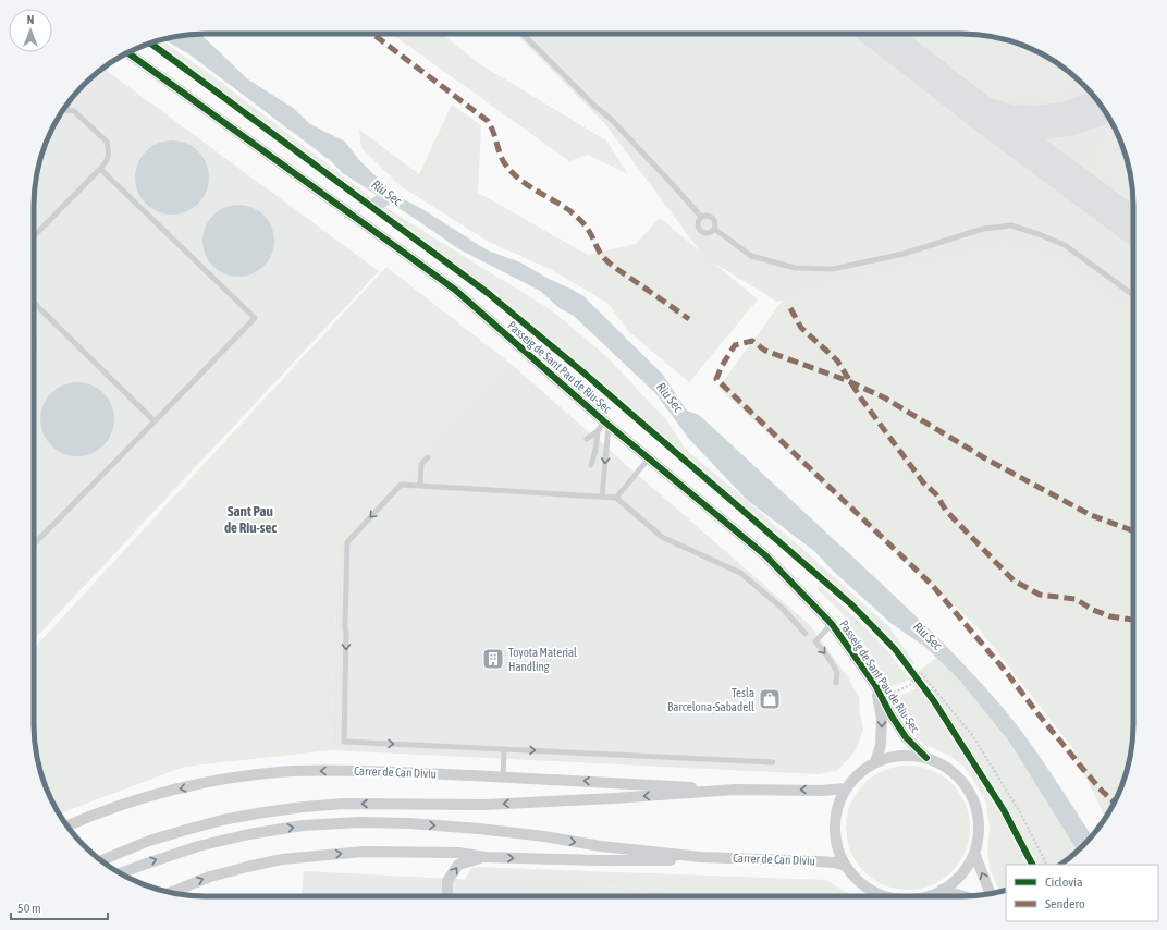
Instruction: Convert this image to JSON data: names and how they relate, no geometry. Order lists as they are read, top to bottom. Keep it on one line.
{"streets":{"street":["Passeig de Sant Pau de Riu-Sec","Carrer de Can Diviu"]},"districts":["Sant Pau de Riu-sec"],"water":["Riu Sec"],"places":{"building":["Toyota Material Handling"],"shop":["Tesla Barcelona-Sabadell"]},"legend":["Ciclovía","Sendero"],"scale_bar":"50 m","north":"top"}
